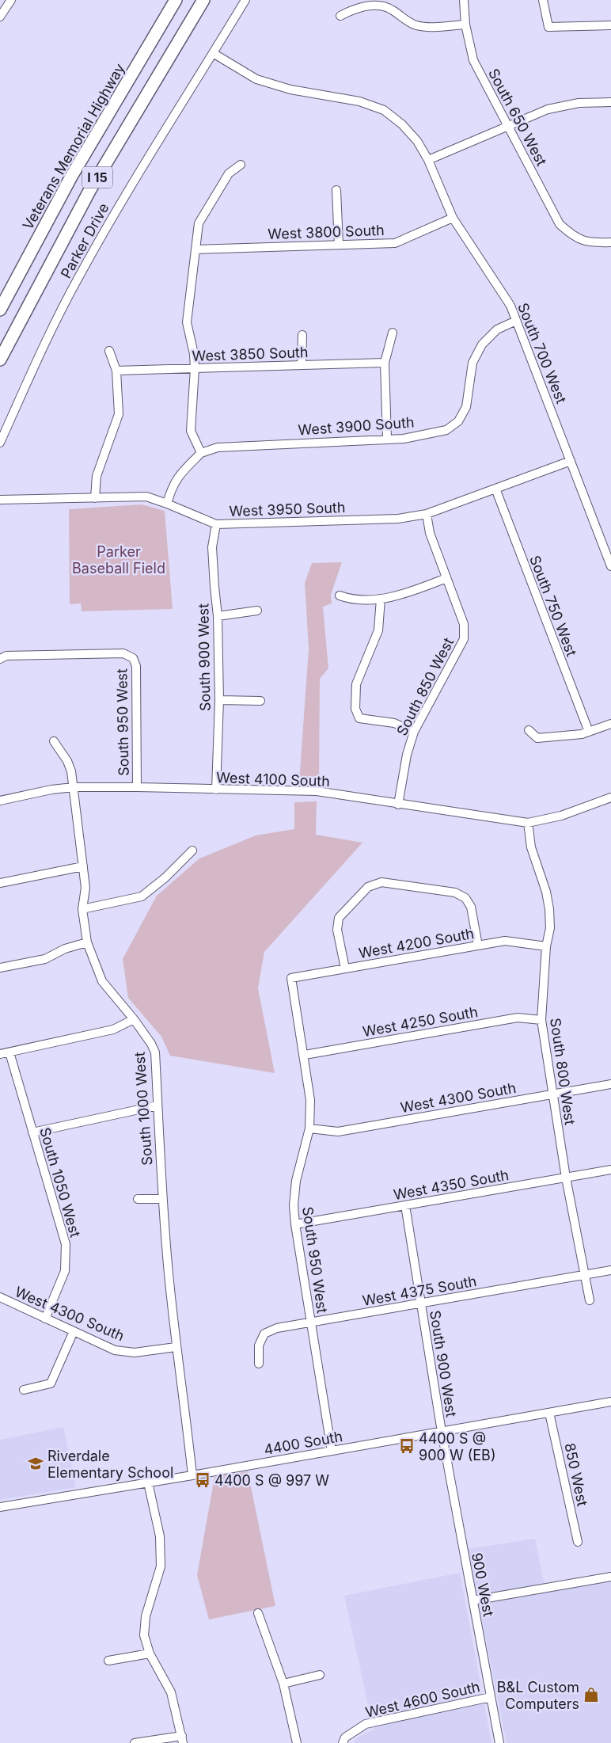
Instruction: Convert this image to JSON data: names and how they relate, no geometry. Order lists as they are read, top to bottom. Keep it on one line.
{"streets":{"highway":["Veterans Memorial Highway","I 15"],"street":["South 650 West","West 3800 South","Parker Drive","South 700 West","West 3850 South","West 3900 South","West 3950 South","South 750 West","South 900 West","South 850 West","South 950 West","West 4100 South","West 4200 South","West 4250 South","South 800 West","West 4300 South","South 1000 West","South 1050 West","West 4350 South","West 4375 South","4400 South","850 West","900 West","West 4600 South"]},"crossings":[["West 3800 South","South 700 West"],["Parker Drive","South 700 West"],["South 700 West","West 3900 South"],["South 700 West","West 3950 South"],["West 3950 South","South 750 West"],["West 3950 South","South 900 West"],["West 3950 South","South 850 West"],["South 900 West","West 4100 South"],["South 900 West","West 4350 South"],["South 900 West","West 4375 South"],["South 900 West","4400 South"],["South 900 West","900 West"],["South 850 West","West 4100 South"],["South 950 West","West 4100 South"],["South 950 West","West 4200 South"],["South 950 West","West 4250 South"],["South 950 West","West 4300 South"],["South 950 West","West 4350 South"],["South 950 West","West 4375 South"],["South 950 West","4400 South"],["West 4100 South","South 800 West"],["West 4100 South","South 1000 West"],["West 4200 South","South 800 West"],["West 4250 South","South 800 West"],["South 800 West","West 4300 South"],["South 800 West","West 4350 South"],["South 800 West","West 4375 South"],["West 4300 South","South 1000 West"],["West 4300 South","South 1050 West"],["South 1000 West","4400 South"],["4400 South","850 West"],["4400 South","900 West"],["900 West","West 4600 South"]],"parks":["Parker Baseball Field"],"places":{"bus stop":["4400 S @ 900 W (EB)","4400 S @ 997 W"],"school or university":["Riverdale Elementary School"],"shop":["B&L Custom Computers"]}}
